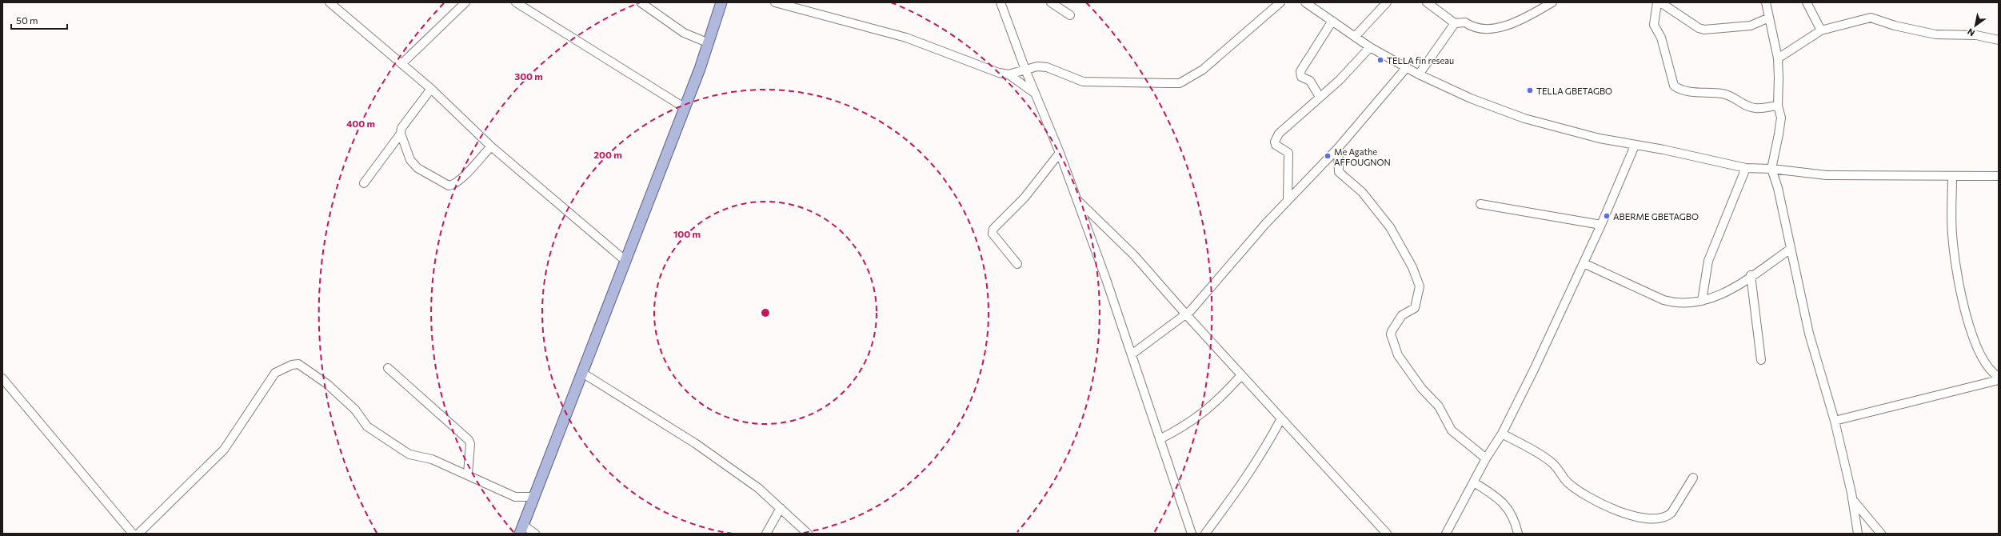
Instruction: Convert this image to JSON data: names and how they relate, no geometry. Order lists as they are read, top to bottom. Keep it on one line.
{"places":["TELLA fin reseau","TELLA GBETAGBO","Me Agathe AFFOUGNON","ABERME GBETAGBO"],"scale_bar":"50 m","north":"bottom left","rings":["300 m","400 m","200 m","100 m"]}
